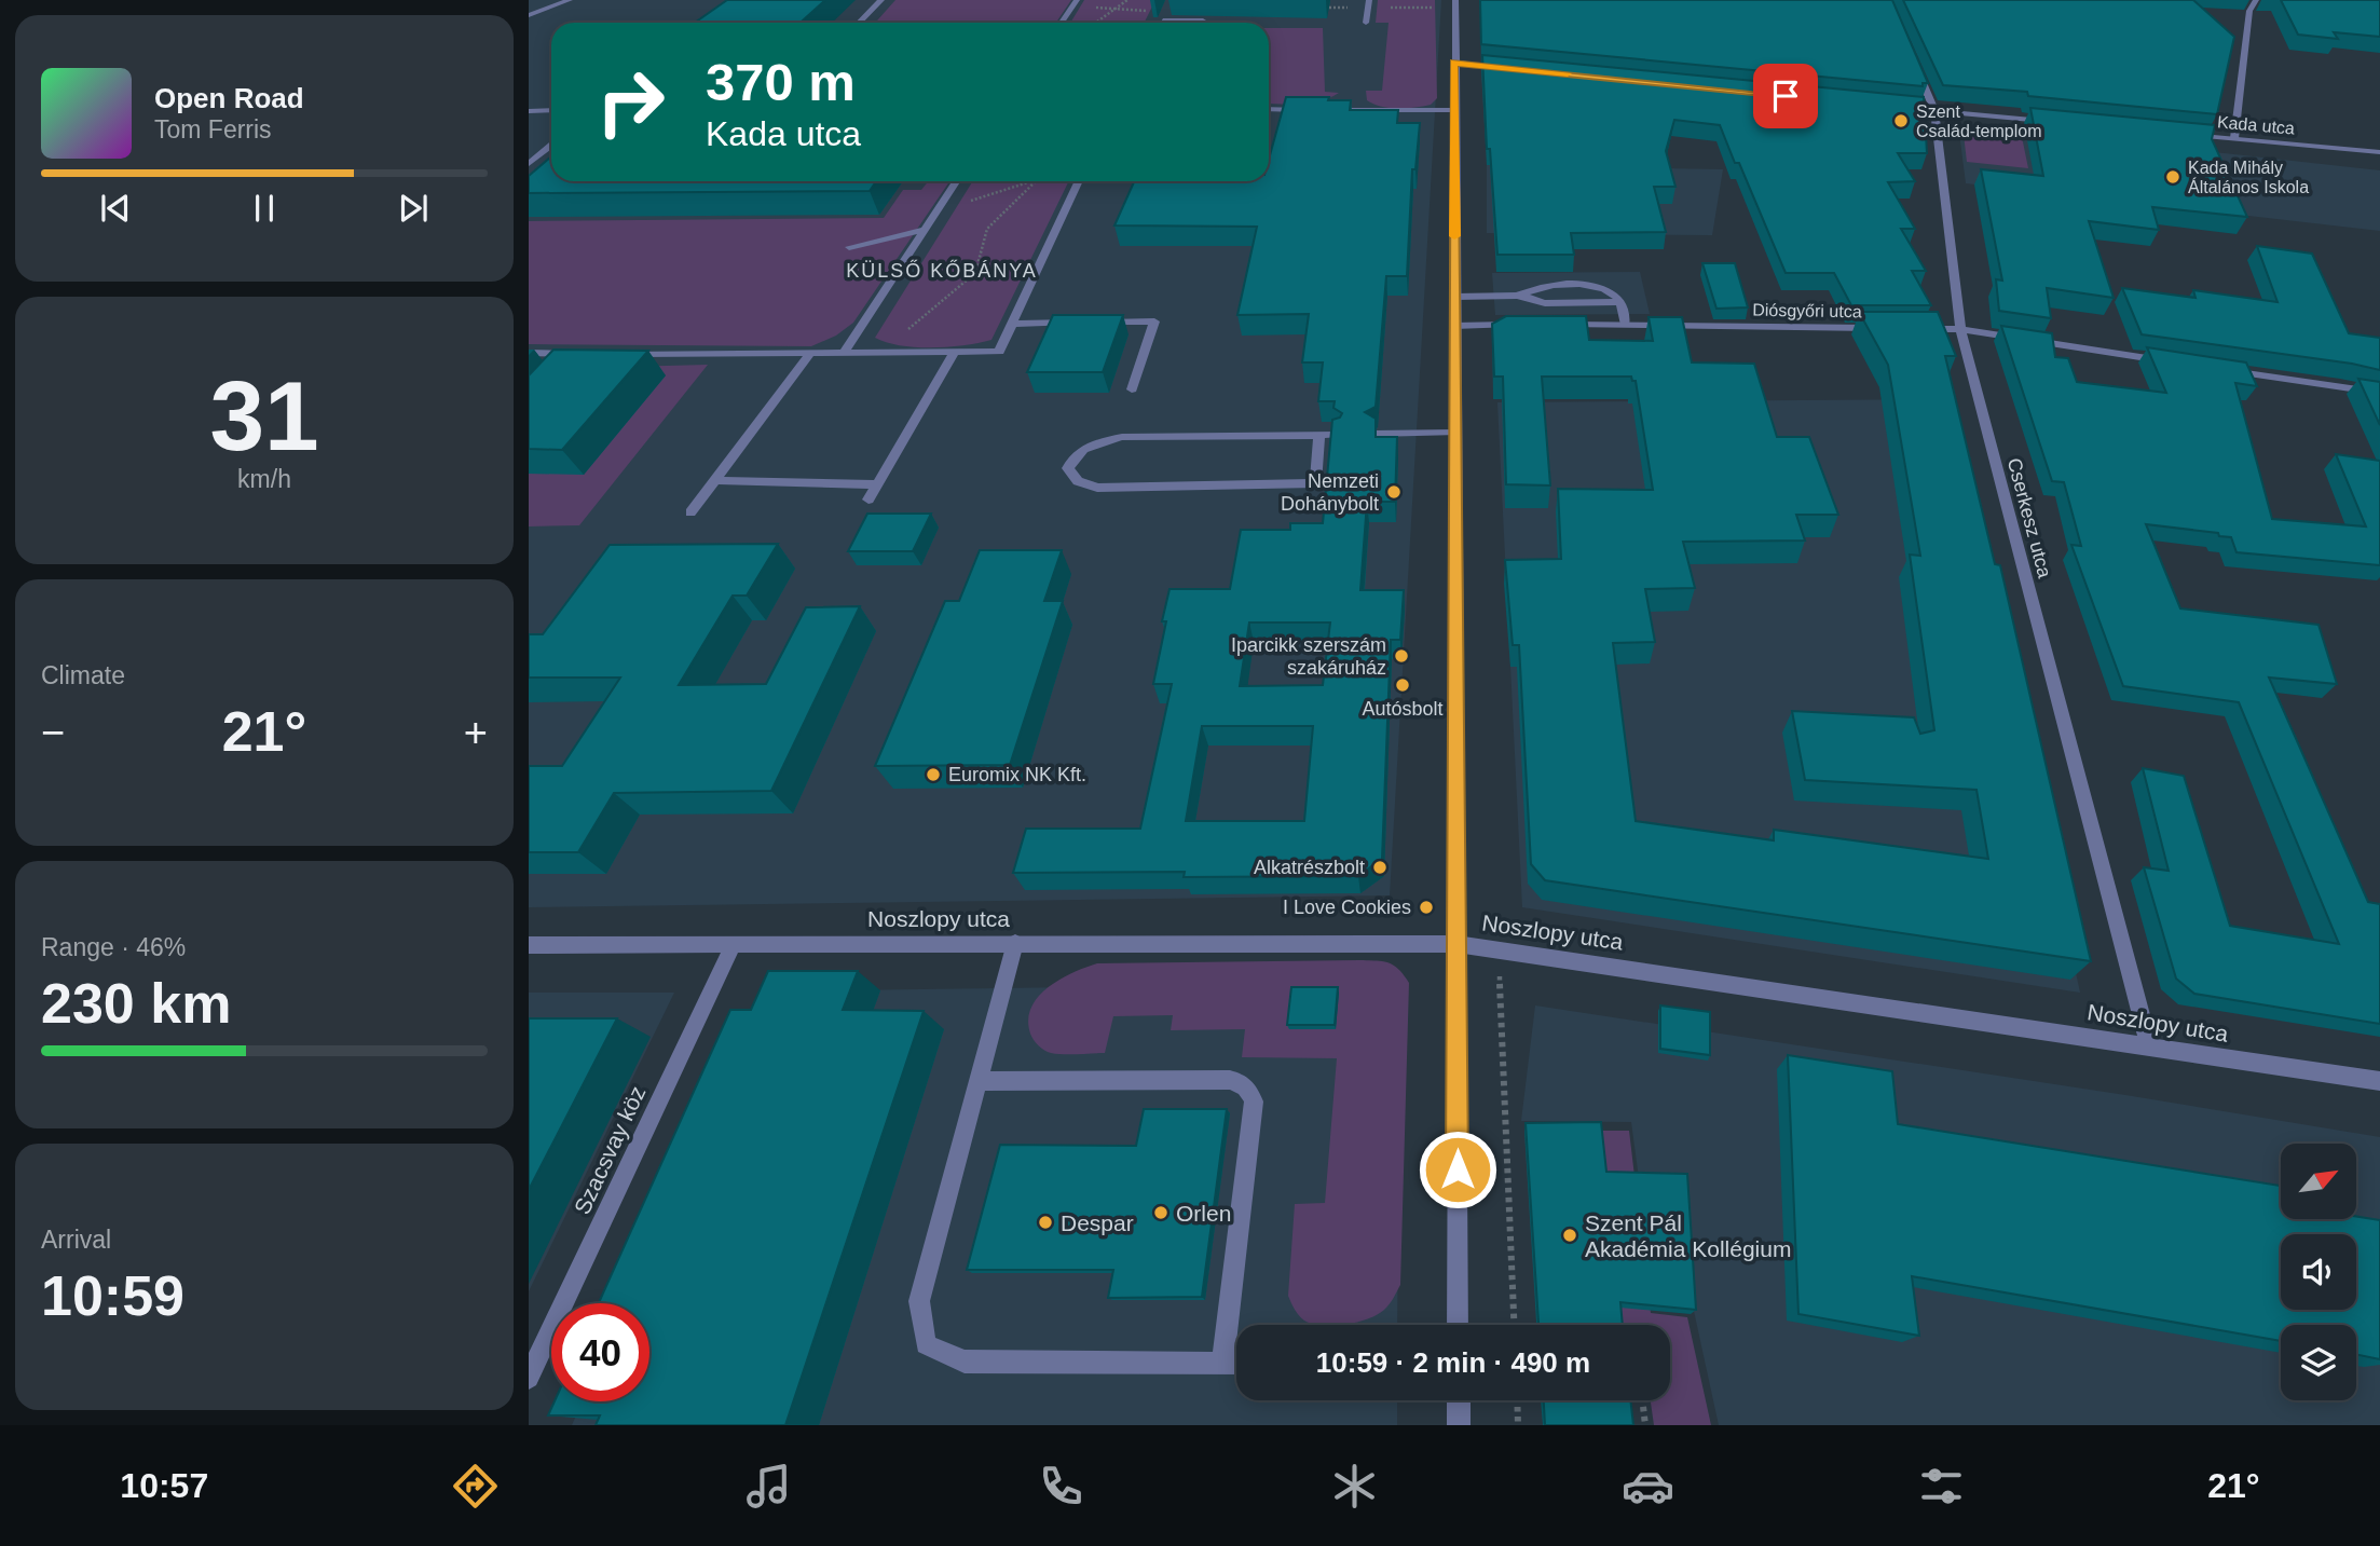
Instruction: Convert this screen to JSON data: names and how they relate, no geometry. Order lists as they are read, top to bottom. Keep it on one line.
{"streets":{"street":["Kada utca","Diósgyőri utca","Cserkesz utca","Noszlopy utca","Szacsvay köz"]},"crossings":[["Cserkesz utca","Noszlopy utca"],["Noszlopy utca","Szacsvay köz"]],"districts":["KÜLSŐ KŐBÁNYA"],"places":["Szent Család-templom","Kada Mihály Általános Iskola","Nemzeti Dohánybolt","Iparcikk szerszám szakáruház","Autósbolt","Euromix NK Kft.","Alkatrészbolt","I Love Cookies","Orlen","Despar","Szent Pál Akadémia Kollégium"],"north":"top right","page":{"turn":["370 m","Kada utca"],"song":["Open Road","Tom Ferris"],"tile":[["31","km/h"],"Climate",["Range · 46%","230 km"],["Arrival","10:59"]],"heat":["−","21°","+"],"limit":"40","trip":"10:59 · 2 min · 490 m","tabs":["10:57","21°"]}}
